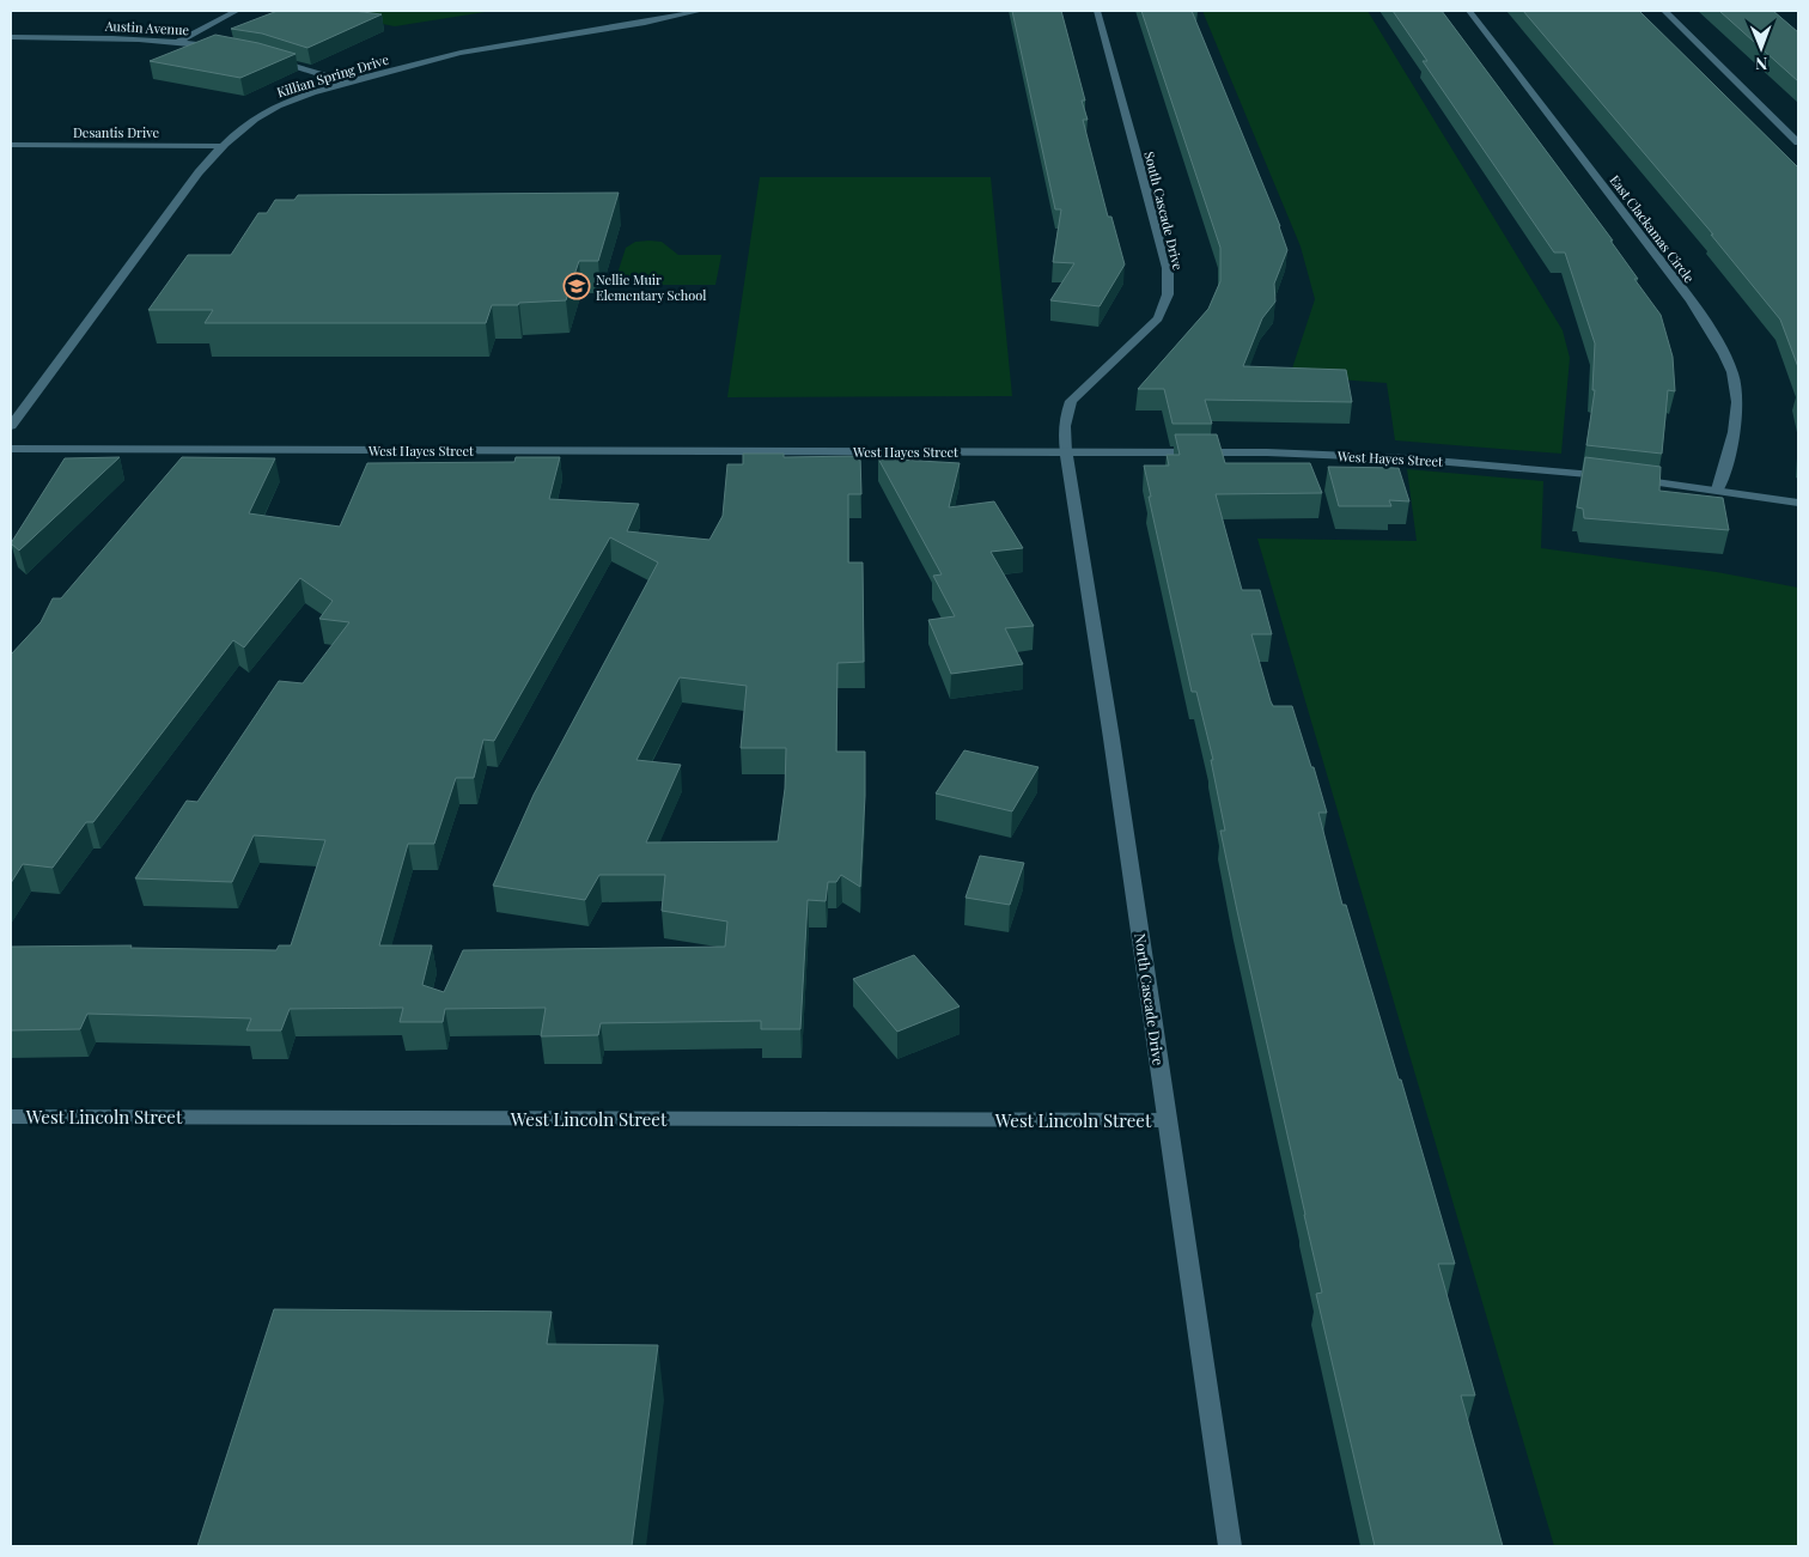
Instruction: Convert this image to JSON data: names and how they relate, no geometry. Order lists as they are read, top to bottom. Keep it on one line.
{"streets":{"street":["Austin Avenue","Killian Spring Drive","Desantis Drive","South Cascade Drive","East Clackamas Circle","West Hayes Street","North Cascade Drive","West Lincoln Street"]},"crossings":[["Killian Spring Drive","Desantis Drive"],["South Cascade Drive","West Hayes Street"],["South Cascade Drive","North Cascade Drive"],["East Clackamas Circle","West Hayes Street"],["West Hayes Street","North Cascade Drive"],["North Cascade Drive","West Lincoln Street"]],"places":{"school or university":["Nellie Muir Elementary School"]},"north":"bottom"}
